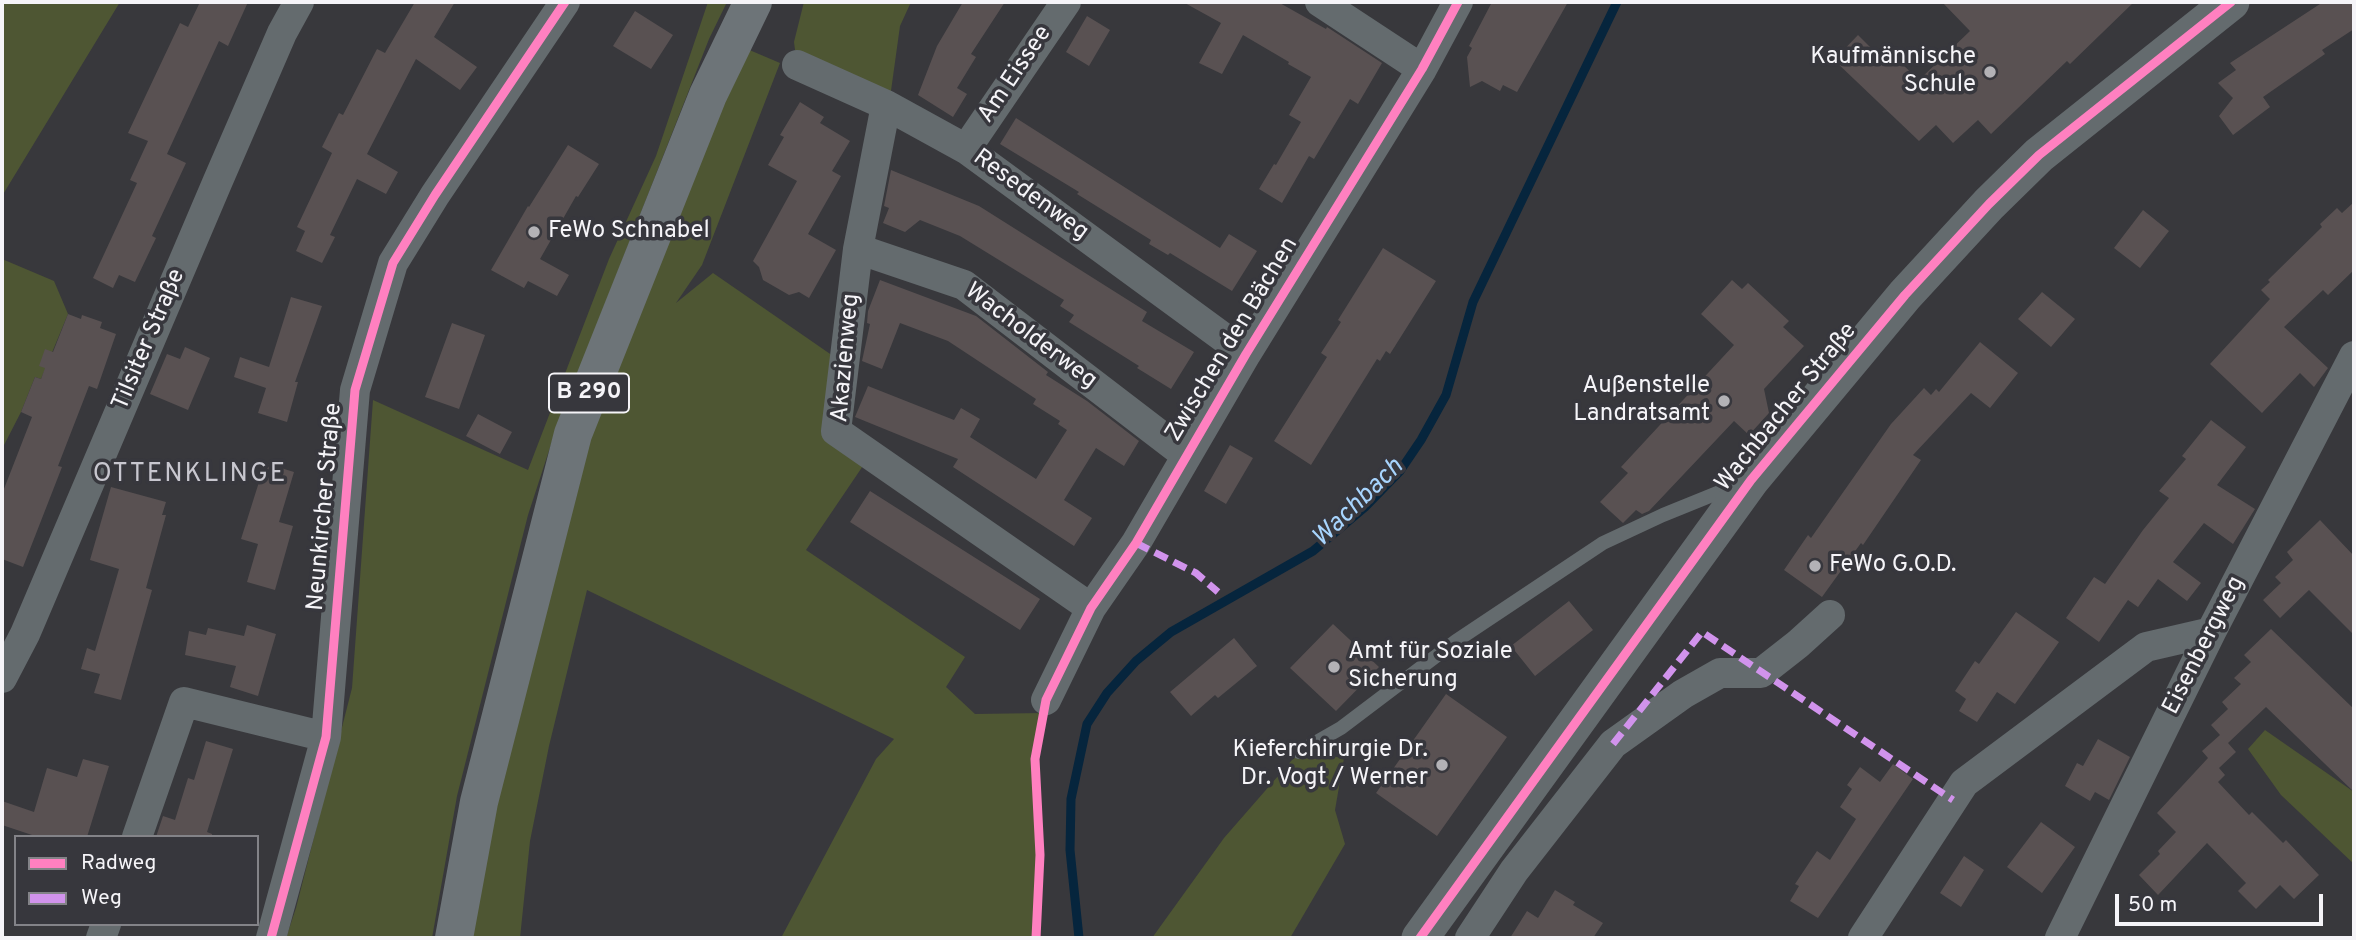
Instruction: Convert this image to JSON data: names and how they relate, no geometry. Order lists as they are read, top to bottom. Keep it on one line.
{"streets":{"main road":["B 290"],"street":["Am Eissee","Resedenweg","Wacholderweg","Tilsiter Straße","Zwischen den Bächen","Akazienweg","Wachbacher Straße","Neunkircher Straße","Eisenbergweg"]},"crossings":[["Am Eissee","Resedenweg"],["Resedenweg","Zwischen den Bächen"],["Resedenweg","Akazienweg"],["Wacholderweg","Zwischen den Bächen"],["Wacholderweg","Akazienweg"],["Zwischen den Bächen","Akazienweg"]],"districts":["OTTENKLINGE"],"water":["Wachbach"],"places":["Kaufmännische Schule","FeWo Schnabel","Außenstelle Landratsamt","FeWo G.O.D.","Amt für Soziale Sicherung","Kieferchirurgie Dr. Dr. Vogt / Werner"],"legend":["Radweg","Weg"],"scale_bar":"50 m"}
